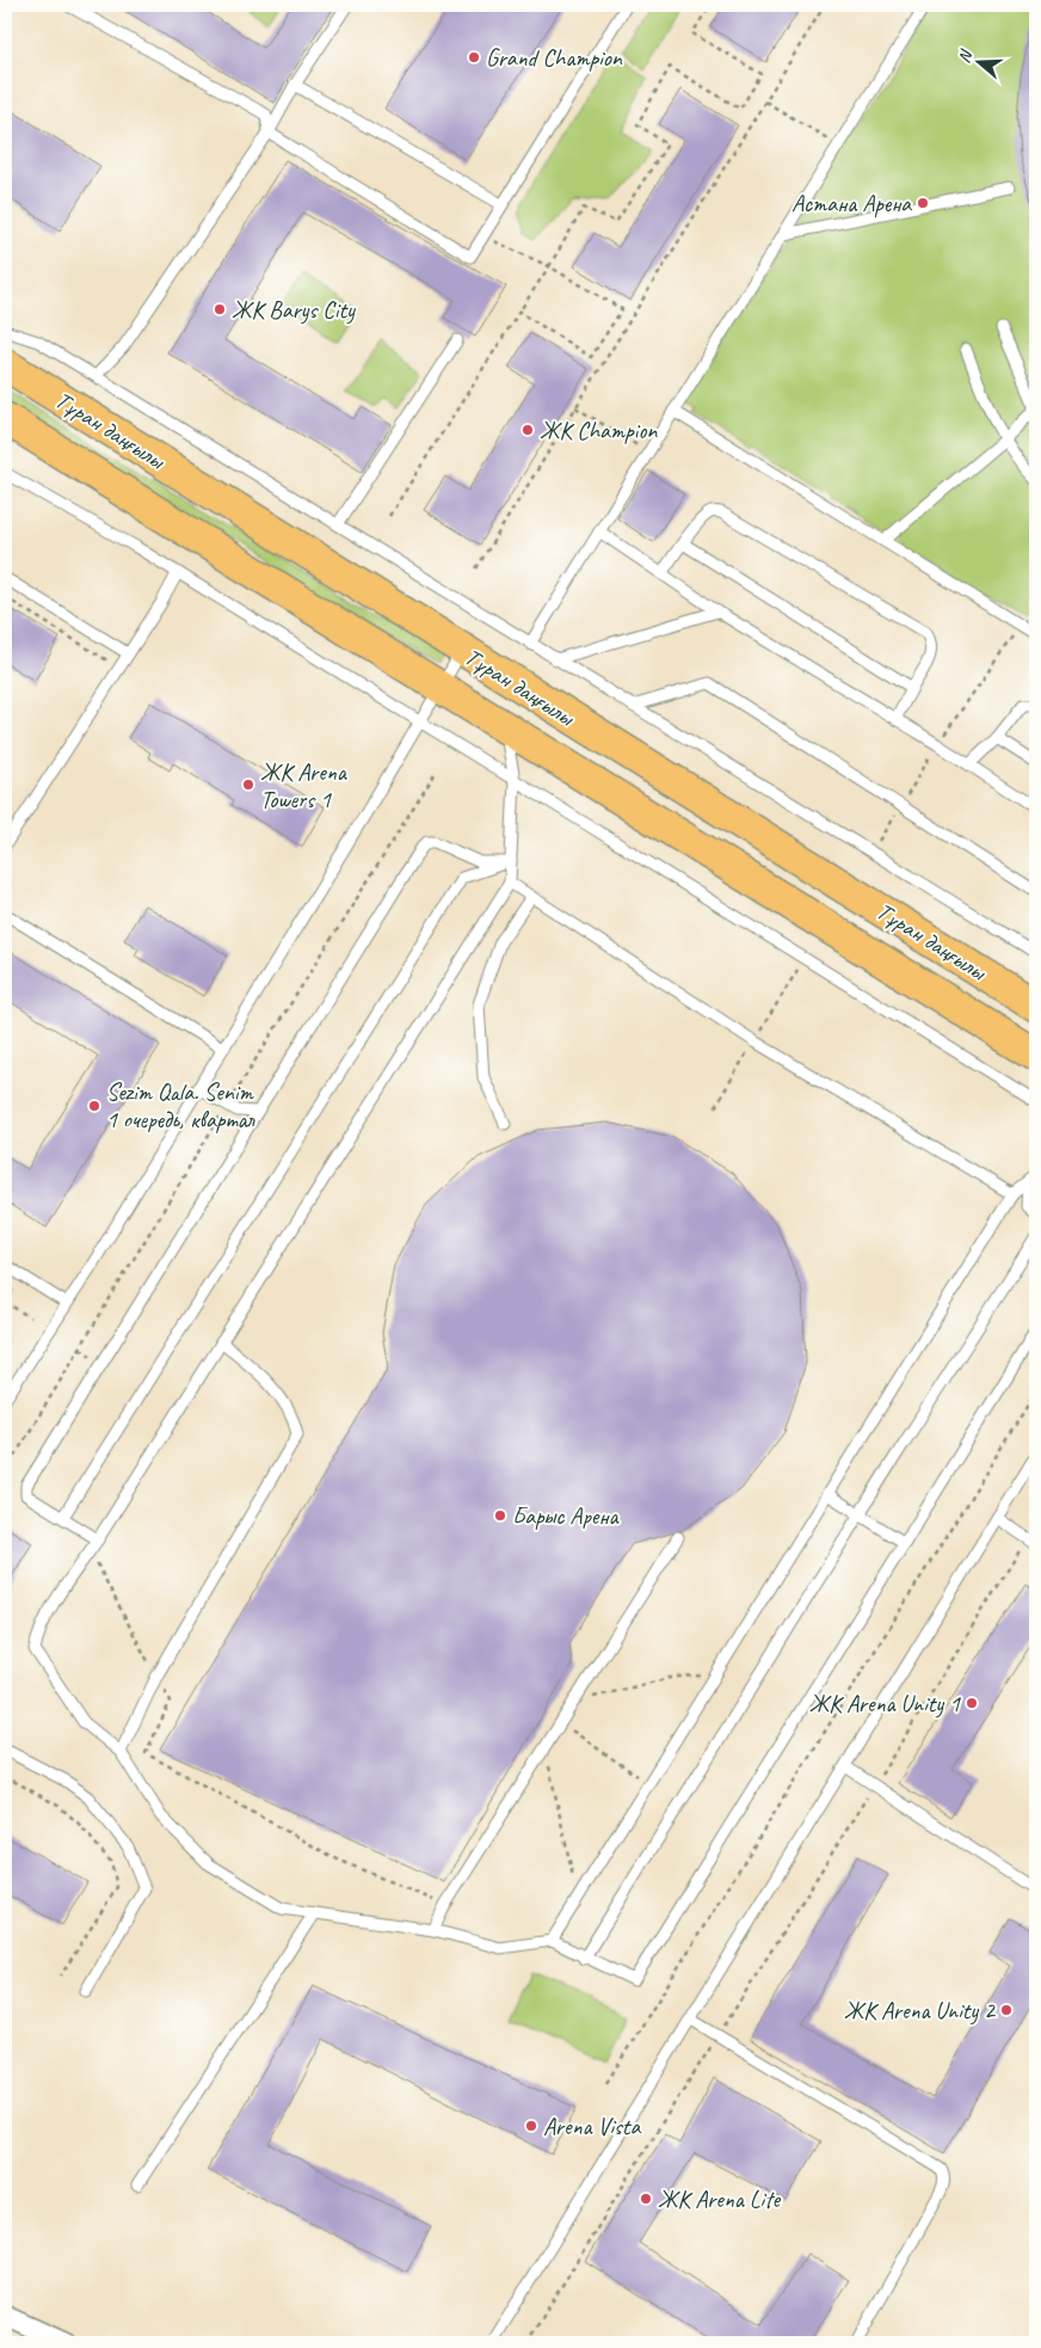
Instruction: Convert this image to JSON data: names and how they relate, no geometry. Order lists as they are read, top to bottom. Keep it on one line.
{"streets":{"main road":["Тұран даңғылы"]},"places":["Grand Champion","Астана Арена","ЖК Barys City","ЖК Champion","ЖК Arena Towers 1","Sezim Qala. Senim 1 очередь, квартал","Барыс Арена","ЖК Arena Unity 1","ЖК Arena Unity 2","Arena Vista","ЖК Arena Lite"],"north":"left"}
